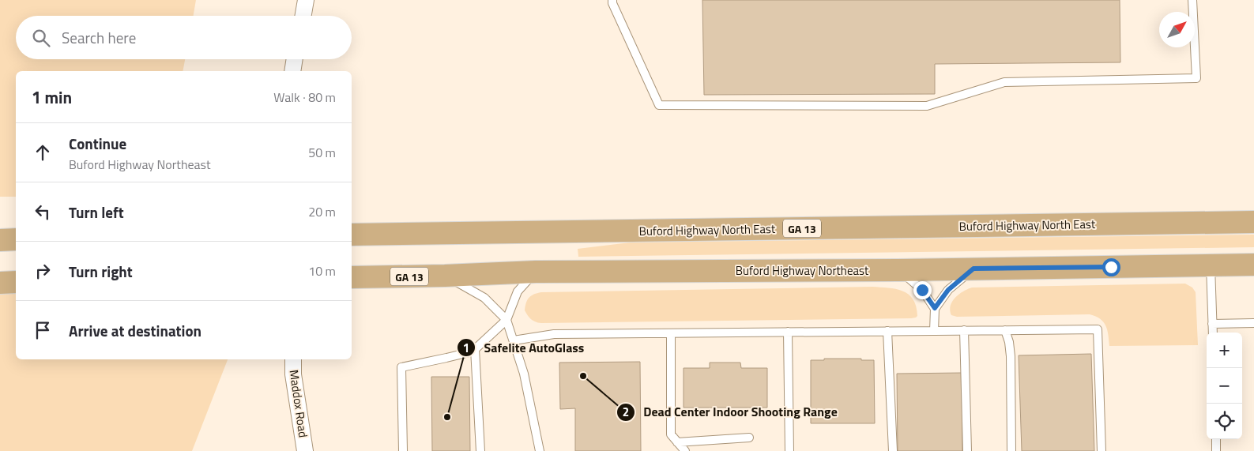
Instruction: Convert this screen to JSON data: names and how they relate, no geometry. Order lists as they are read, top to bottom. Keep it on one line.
{"streets":{"main road":["Buford Highway North East","GA 13","Buford Highway Northeast"],"street":["Maddox Road"]},"places":["Dead Center Indoor Shooting Range","Safelite AutoGlass"],"north":"top right","page":{"search":"Search here","heading":["1 min","Walk · 80 m"],"list":[["Continue","Buford Highway Northeast","50 m"],["Turn left","20 m"],["Turn right","10 m"],"Arrive at destination"],"map_buttons":["+","−"]}}
